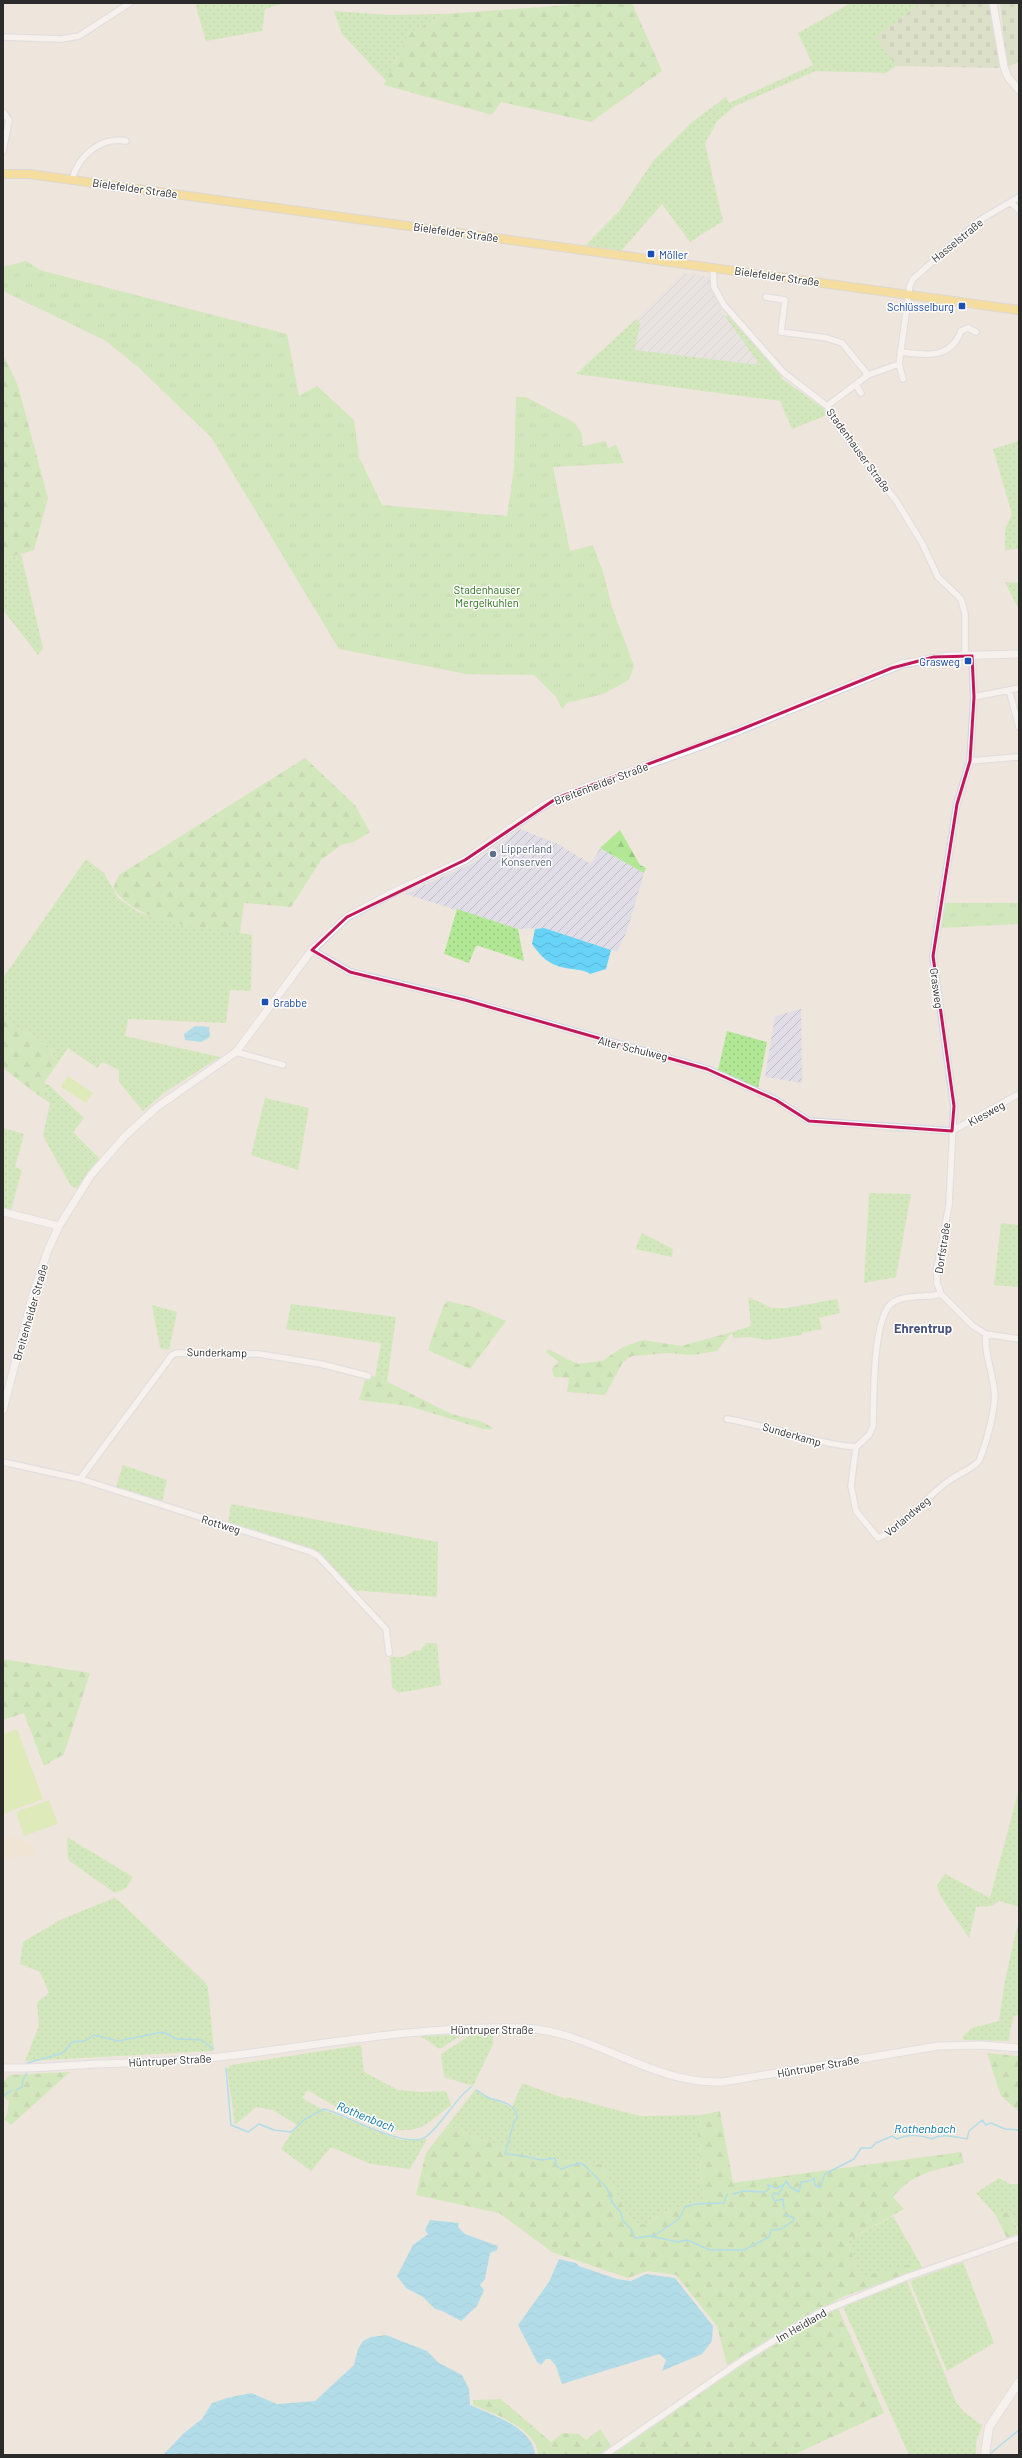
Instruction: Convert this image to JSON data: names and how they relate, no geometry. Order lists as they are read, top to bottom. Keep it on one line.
{"streets":{"main road":["Bielefelder Straße"],"street":["Hasselstraße","Stadenhauser Straße","Breitenheider Straße","Grasweg","Alter Schulweg","Kiesweg","Dorfstraße","Sunderkamp","Vorlandweg","Rottweg","Hüntruper Straße","Im Heidland"]},"crossings":[["Bielefelder Straße","Hasselstraße"],["Bielefelder Straße","Stadenhauser Straße"],["Stadenhauser Straße","Breitenheider Straße"],["Stadenhauser Straße","Grasweg"],["Breitenheider Straße","Grasweg"],["Breitenheider Straße","Alter Schulweg"],["Grasweg","Alter Schulweg"],["Grasweg","Kiesweg"],["Grasweg","Dorfstraße"],["Alter Schulweg","Kiesweg"],["Alter Schulweg","Dorfstraße"],["Kiesweg","Dorfstraße"],["Sunderkamp","Vorlandweg"],["Sunderkamp","Rottweg"]],"districts":["Ehrentrup"],"water":["Rothenbach"],"parks":["Stadenhauser Mergelkuhlen"],"places":{"transit":["Möller","Schlüsselburg","Grasweg","Grabbe"],"other":["Lipperland Konserven"]}}
